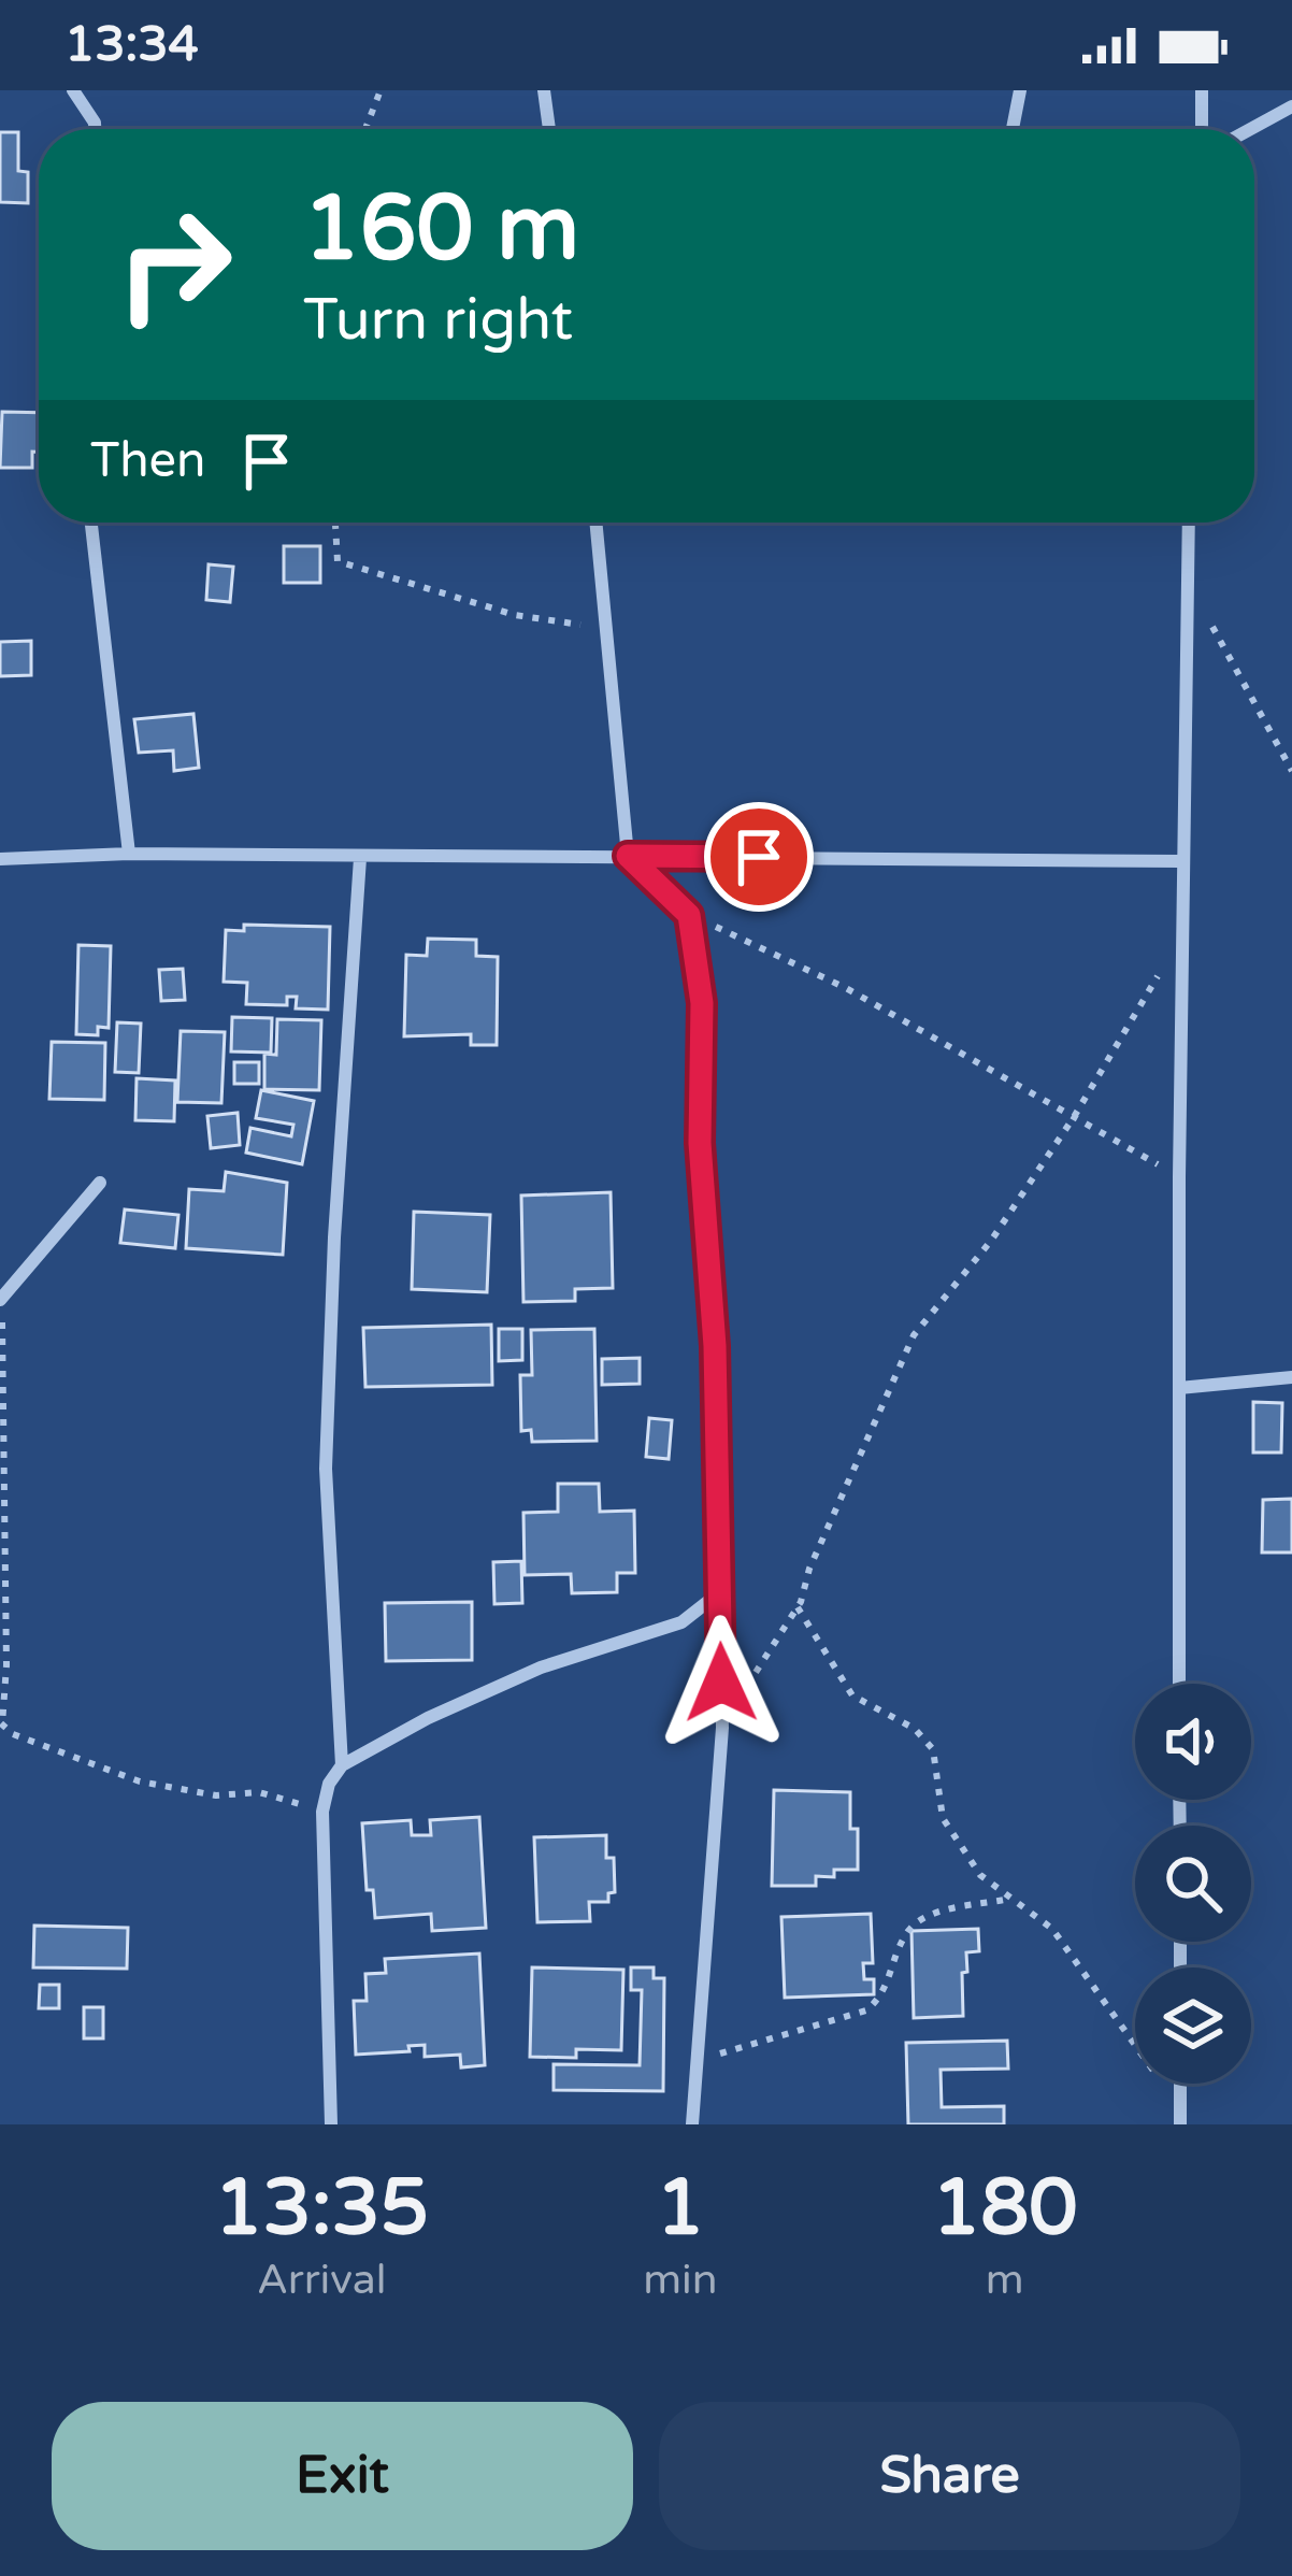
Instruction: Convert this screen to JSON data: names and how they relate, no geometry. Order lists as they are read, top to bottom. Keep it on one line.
{"page":{"status":"13:34","turn":["160 m","Turn right"],"then":"Then","eta":["13:35","Arrival","1","min","180","m"],"buttons":["Exit","Share"]}}
